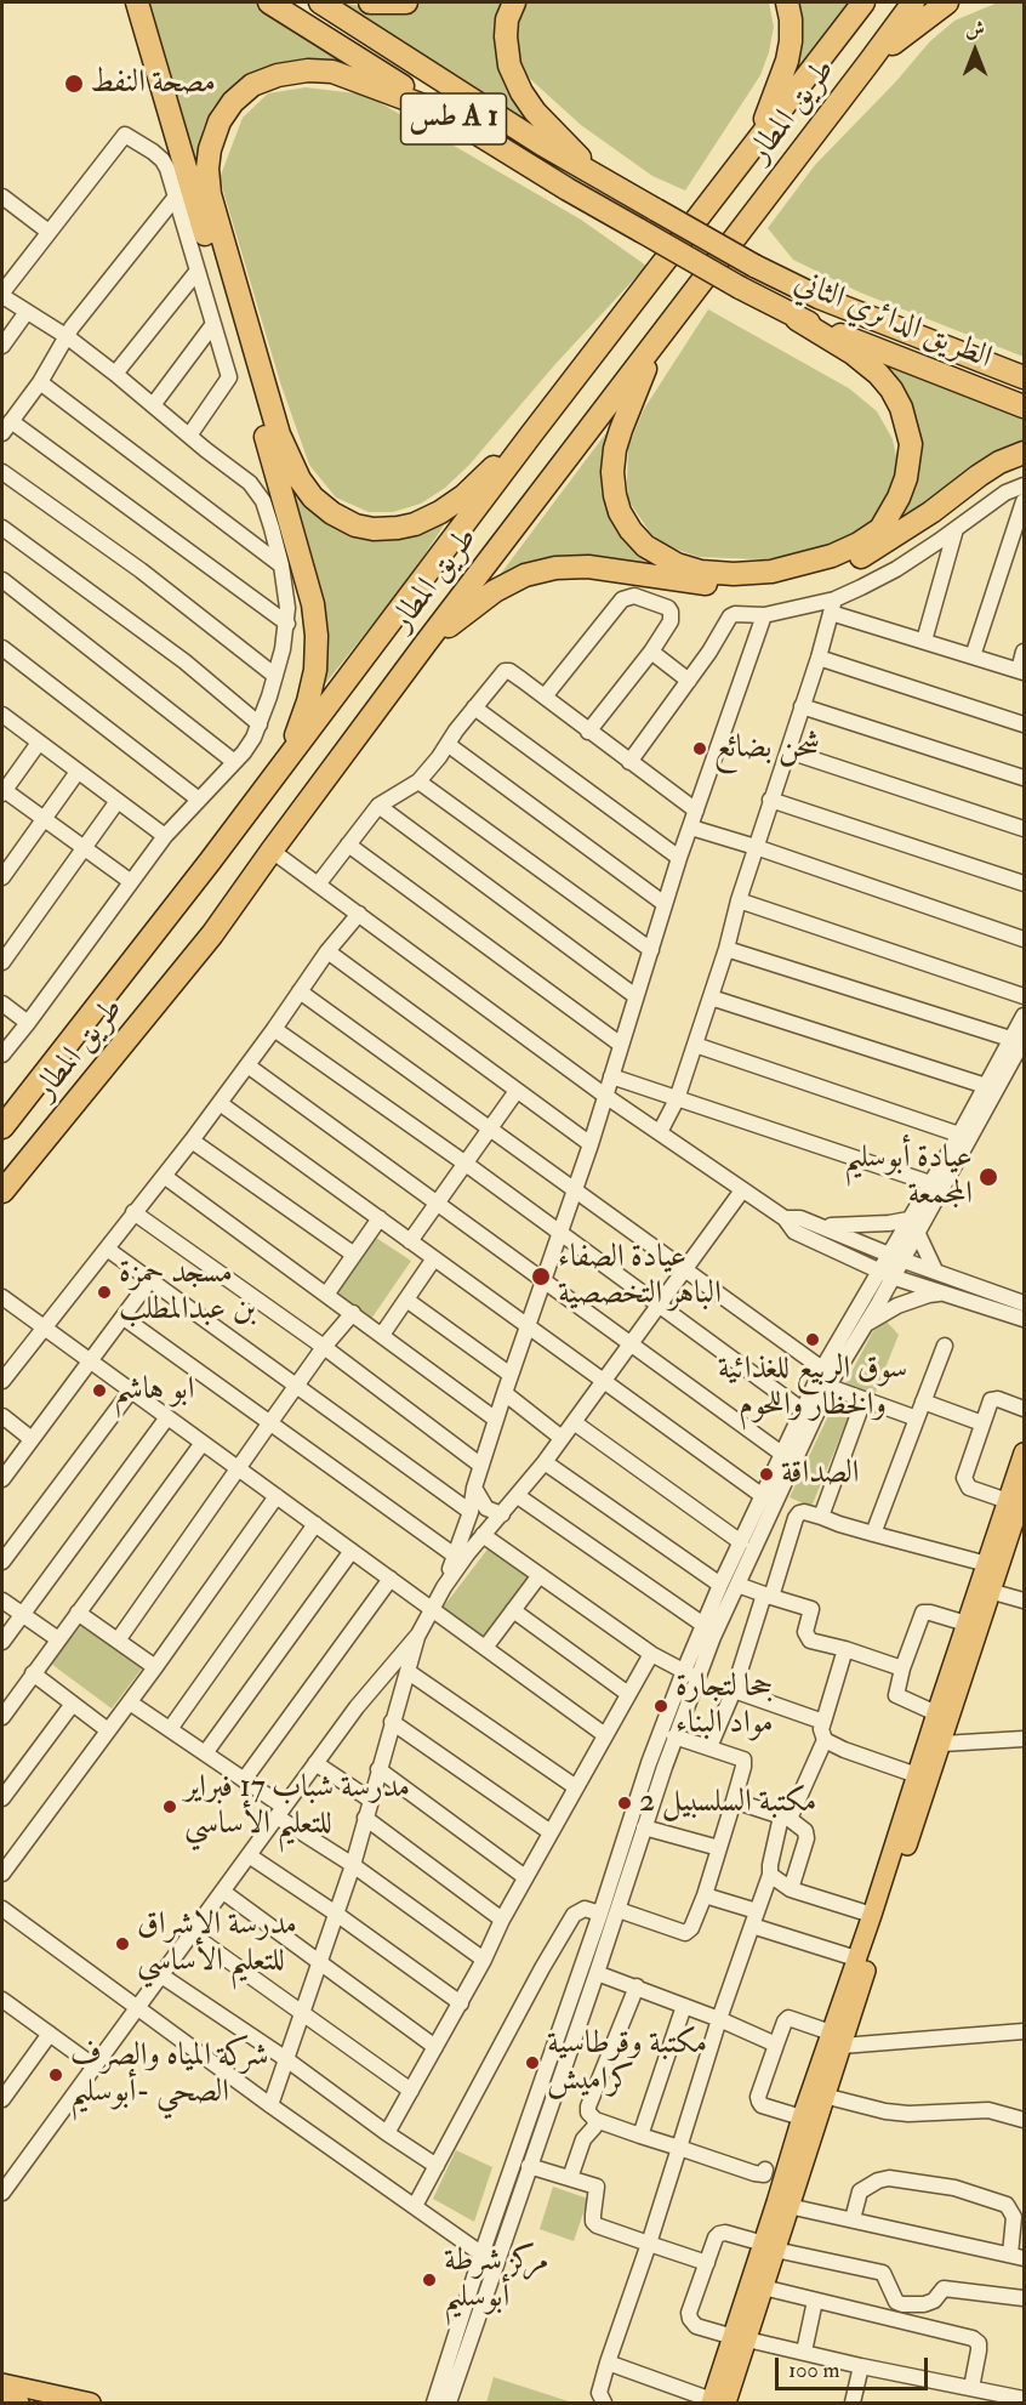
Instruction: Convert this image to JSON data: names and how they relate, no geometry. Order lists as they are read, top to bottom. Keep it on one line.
{"streets":{"highway":["طريق المطار","طس A 1","الطريق الدائري الثاني"]},"crossings":[["طس A 1","الطريق الدائري الثاني"]],"places":["مصحة النفط","شحن بضائع","عيادة أبوسليم المجمعة","عيادة الصفاء الباهر التخصصية","مسجد حمزة بن عبدالمطلب","سوق الربيع للغذائية والخظار واللحوم","ابو هاشم","الصداقة","جحا لتجارة مواد البناء","مكتبة السلسبيل 2","مدرسة شباب 17 فبراير للتعليم الأساسي","مدرسة الاشراق للتعليم الأساسي","مكتبة وقرطاسية كراميش","شركة المياه والصرف الصحي -أبوسليم","مركز شرطة أبوسليم"],"scale_bar":"100 m","north":"top"}
